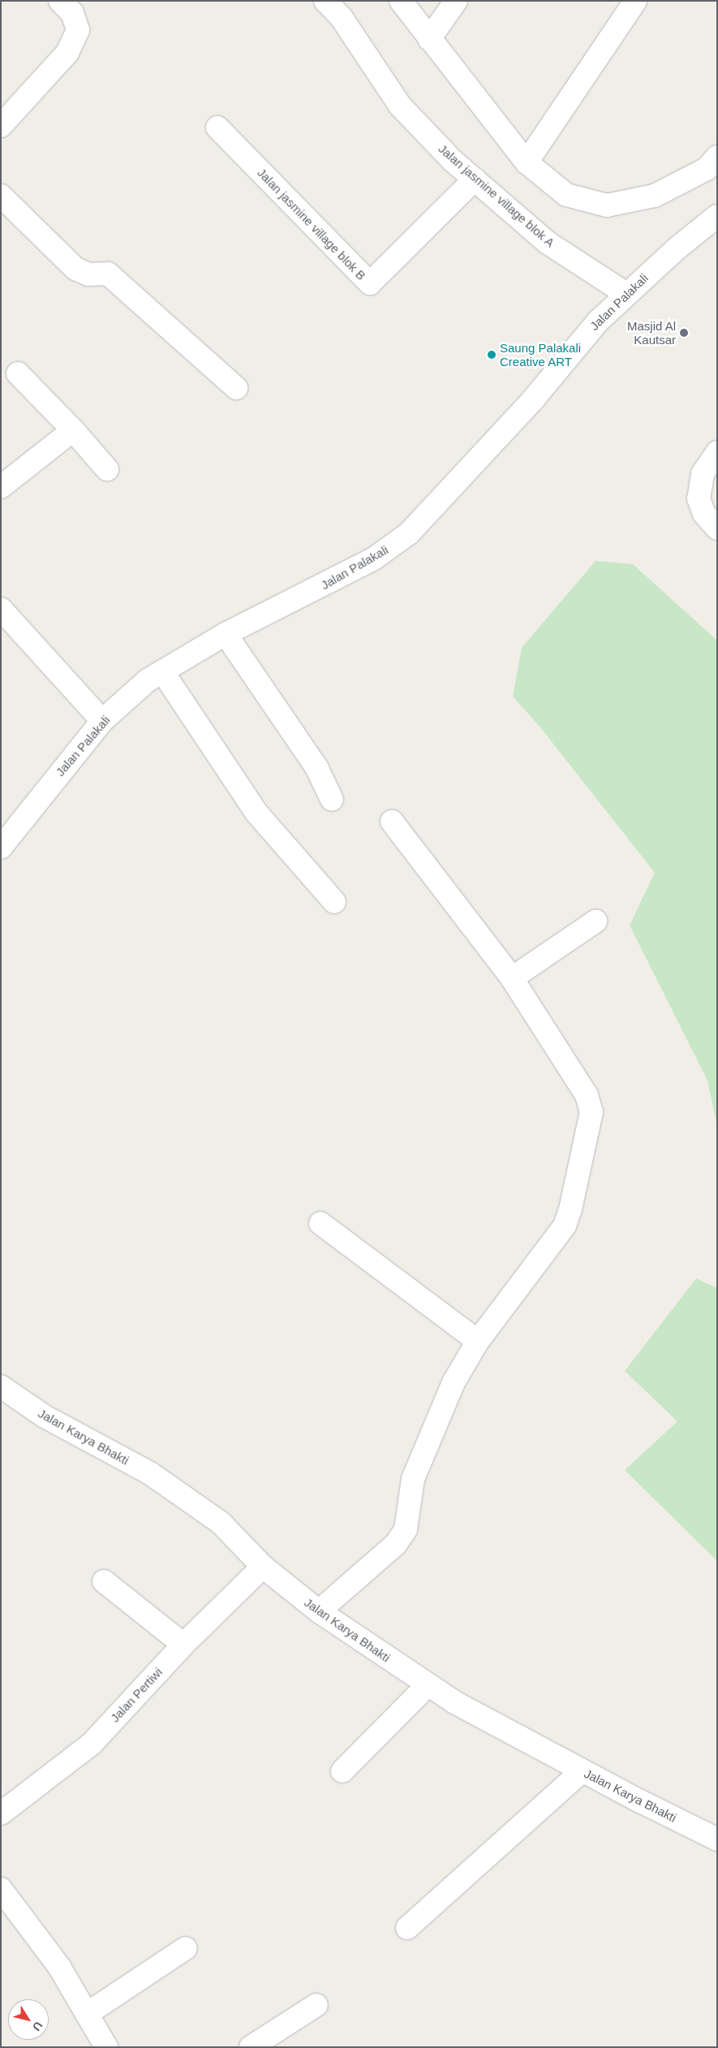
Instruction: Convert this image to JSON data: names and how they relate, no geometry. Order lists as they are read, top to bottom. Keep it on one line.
{"streets":{"street":["Jalan jasmine village blok A","Jalan jasmine village blok B","Jalan Palakali","Jalan Karya Bhakti","Jalan Pertiwi"]},"crossings":[["Jalan jasmine village blok A","Jalan jasmine village blok B"],["Jalan jasmine village blok A","Jalan Palakali"],["Jalan Karya Bhakti","Jalan Pertiwi"]],"places":["Masjid Al Kautsar","Saung Palakali Creative ART"],"north":"bottom right"}
